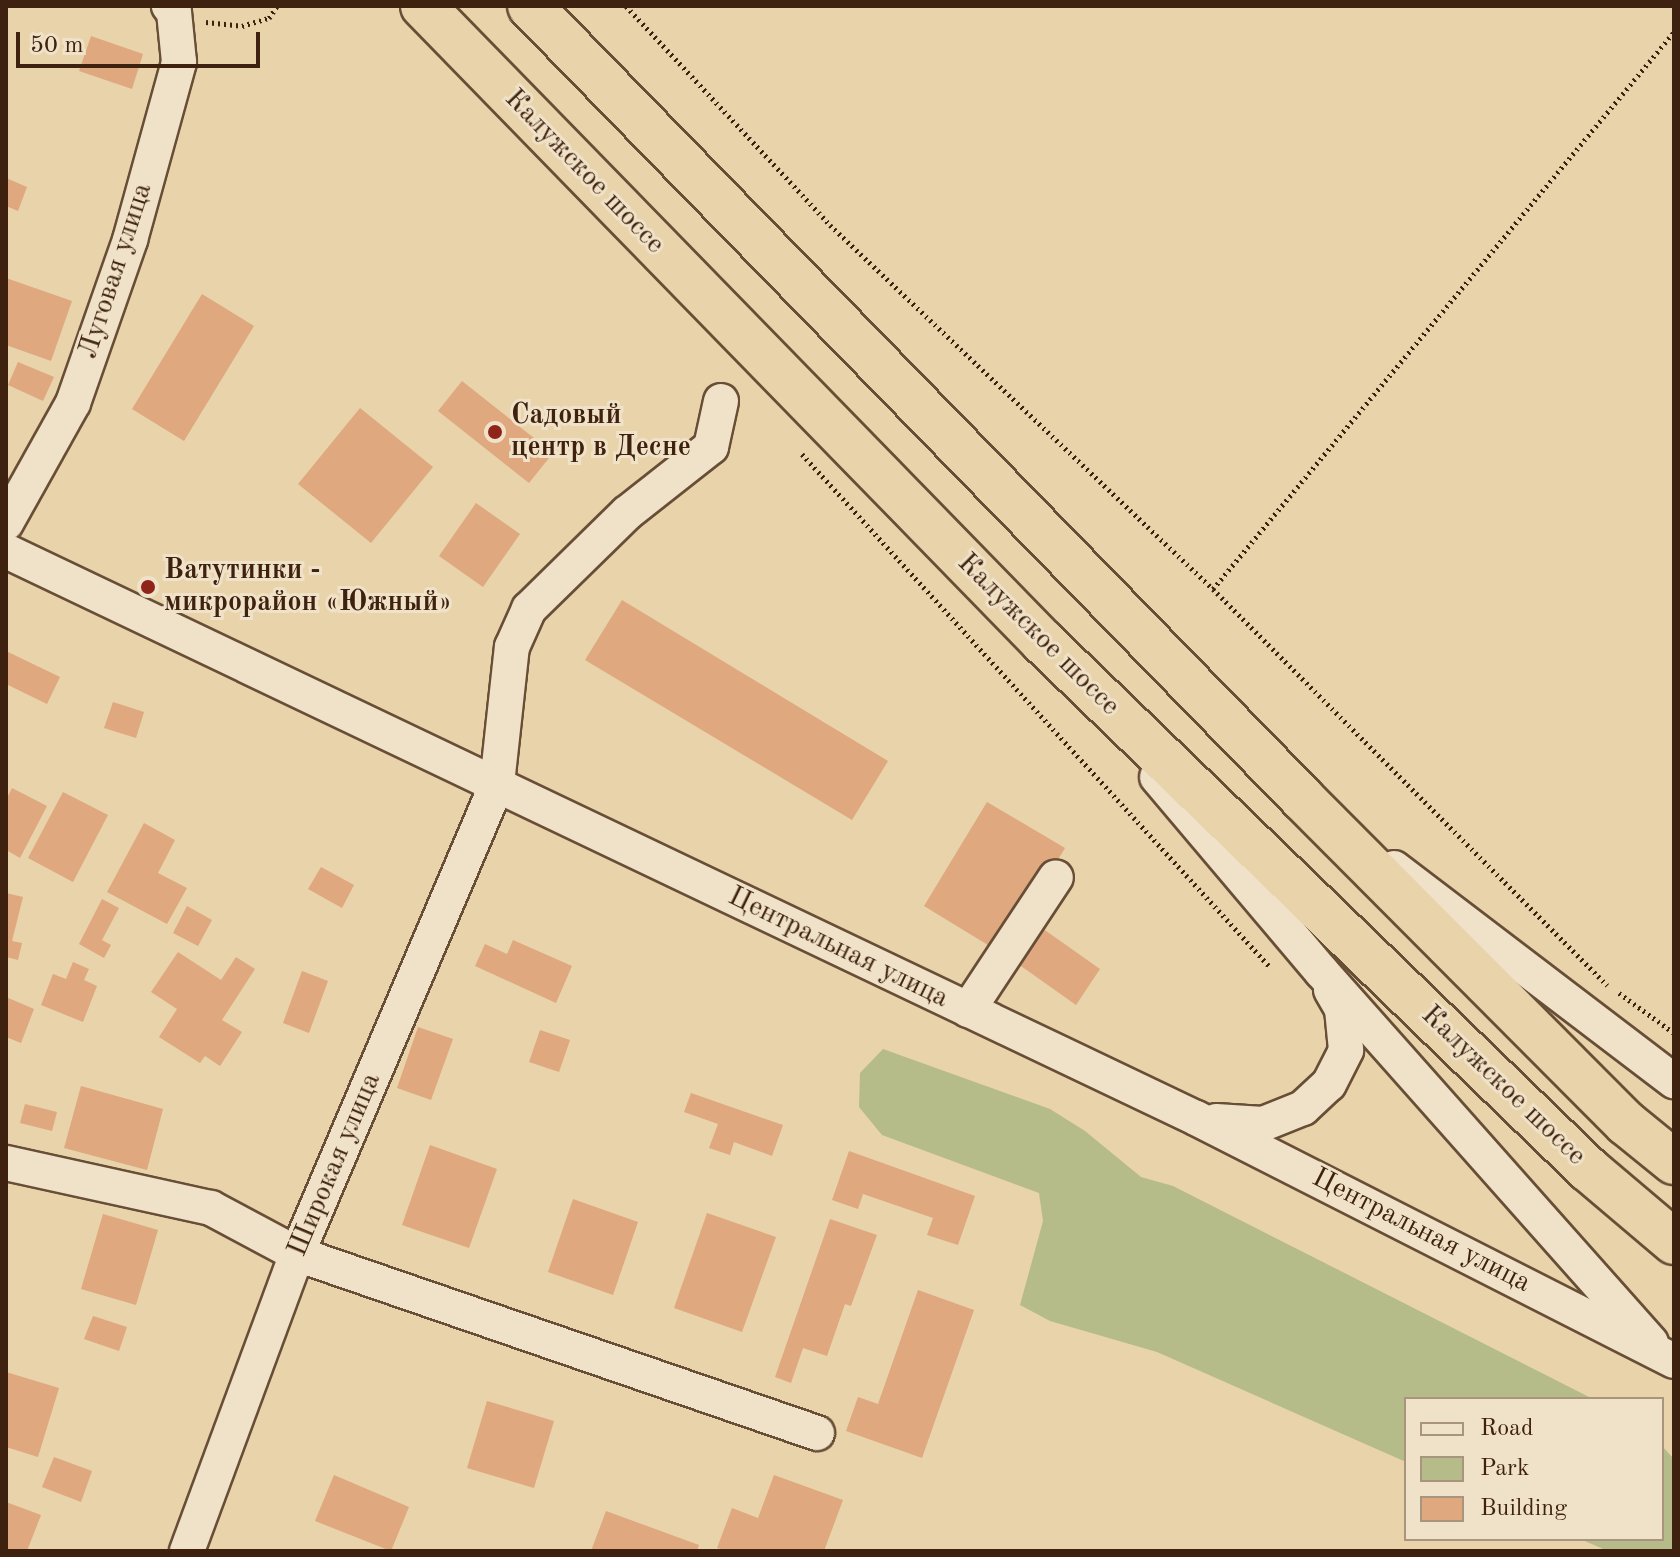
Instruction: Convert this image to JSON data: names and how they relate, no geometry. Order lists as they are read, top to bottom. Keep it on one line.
{"streets":{"highway":["Калужское шоссе"],"street":["Луговая улица","Центральная улица","Широкая улица"]},"crossings":[["Центральная улица","Широкая улица"]],"places":["Садовый центр в Десне","Ватутинки - микрорайон «Южный»"],"legend":["Road","Park","Building"],"scale_bar":"50 m"}
